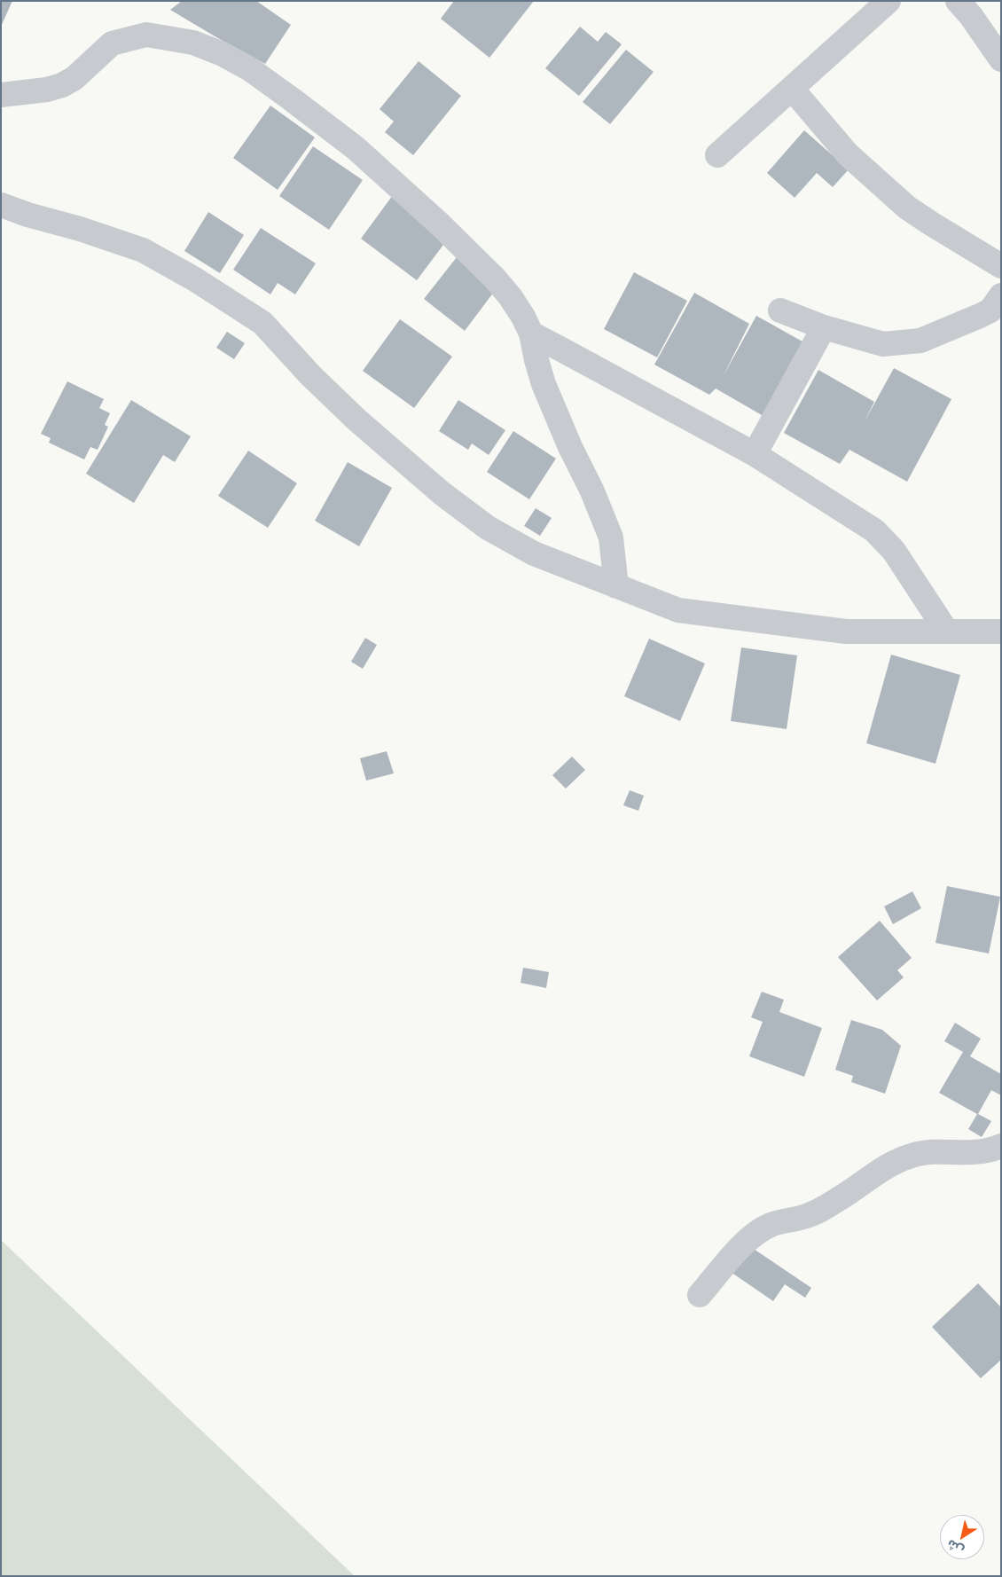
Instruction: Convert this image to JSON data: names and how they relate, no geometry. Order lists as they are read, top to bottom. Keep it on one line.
{"north":"bottom left"}
